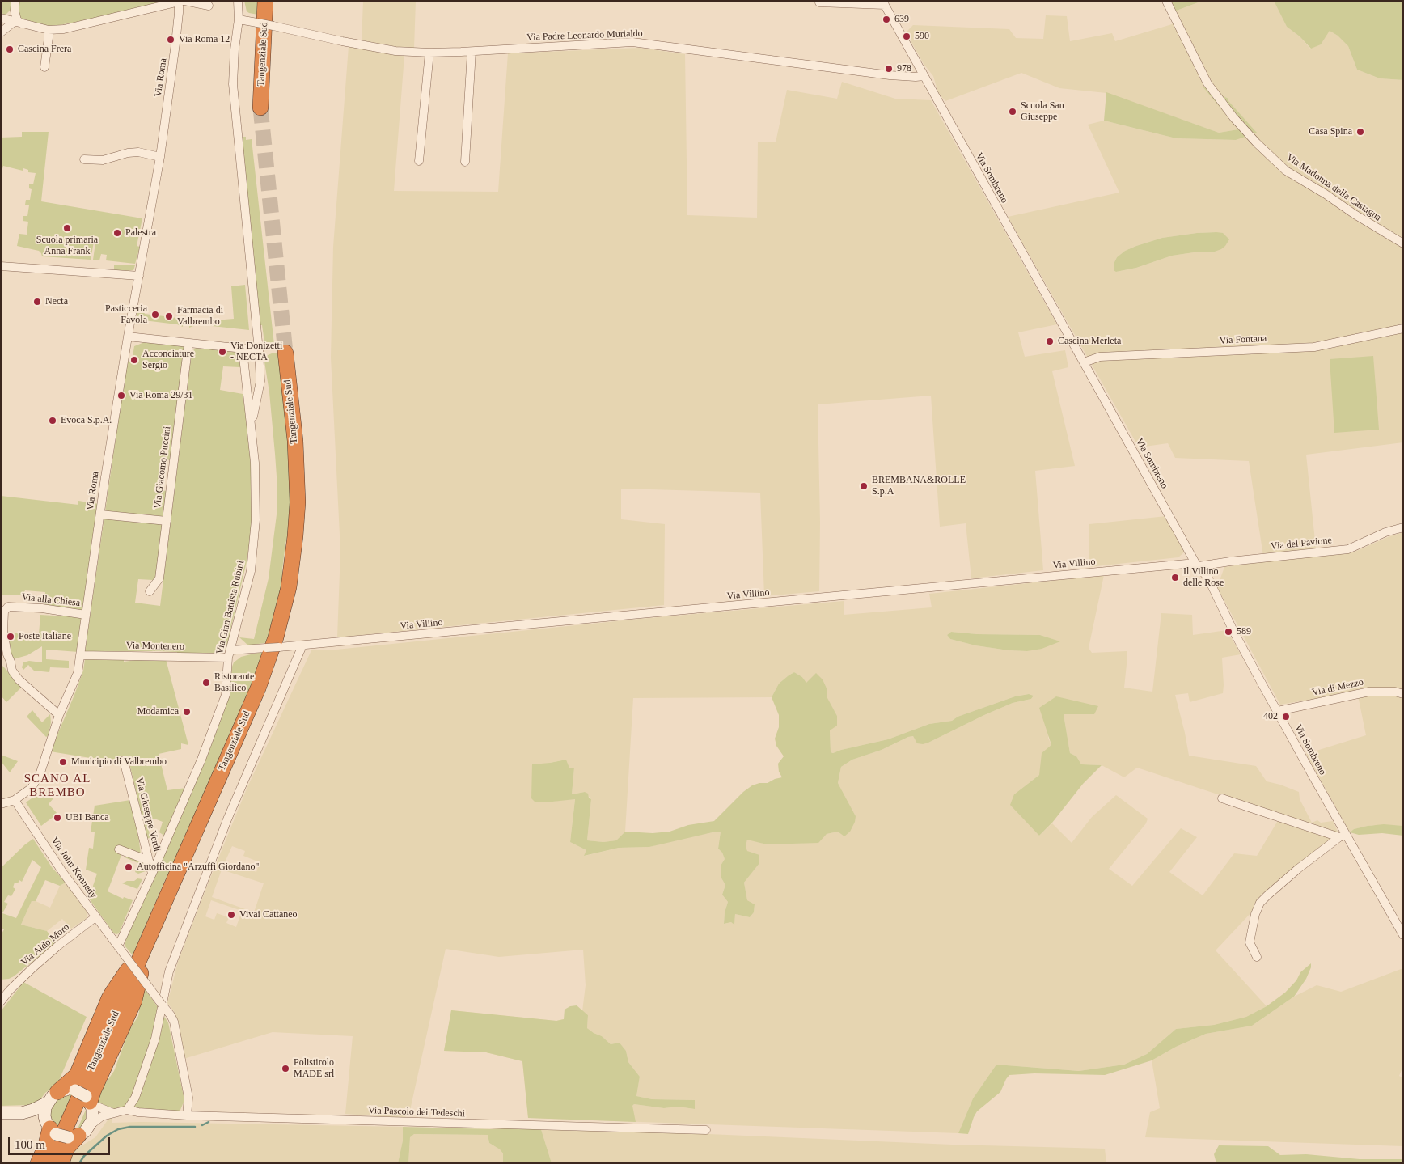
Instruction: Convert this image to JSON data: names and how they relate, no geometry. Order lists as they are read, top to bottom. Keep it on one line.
{"streets":{"highway":["Tangenziale Sud"],"street":["Via Padre Leonardo Murialdo","Via Roma","Via Sombreno","Via Madonna della Castagna","Via Fontana","Via Giacomo Puccini","Via del Pavione","Via Villino","Via alla Chiesa","Via Gian Battista Rubini","Via Montenero","Via di Mezzo","Via Giuseppe Verdi","Via John Kennedy","Via Aldo Moro","Via Pascolo dei Tedeschi"]},"crossings":[["Via Padre Leonardo Murialdo","Via Sombreno"],["Via Roma","Via alla Chiesa"],["Via Roma","Via Montenero"],["Via Roma","Via John Kennedy"],["Via Sombreno","Via Fontana"],["Via Sombreno","Via del Pavione"],["Via Sombreno","Via Villino"],["Via Sombreno","Via di Mezzo"],["Via del Pavione","Via Villino"],["Via Villino","Via Gian Battista Rubini"],["Via Villino","Via Montenero"],["Via Gian Battista Rubini","Via Montenero"],["Via Gian Battista Rubini","Via Giuseppe Verdi"],["Via Gian Battista Rubini","Via John Kennedy"],["Via John Kennedy","Via Aldo Moro"],["Via John Kennedy","Via Pascolo dei Tedeschi"]],"districts":["SCANO AL BREMBO"],"places":["639","590","Via Roma 12","Cascina Frera","978","Scuola San Giuseppe","Casa Spina","Scuola primaria Anna Frank","Palestra","Necta","Pasticceria Favola","Farmacia di Valbrembo","Cascina Merleta","Via Donizetti - NECTA","Acconciature Sergio","Via Roma 29/31","Evoca S.p.A.","BREMBANA&ROLLE S.p.A","Il Villino delle Rose","589","Poste Italiane","Ristorante Basilico","Modamica","402","Municipio di Valbrembo","UBI Banca","Autofficina \"Arzuffi Giordano\"","Vivai Cattaneo","Polistirolo MADE srl"],"scale_bar":"100 m"}
